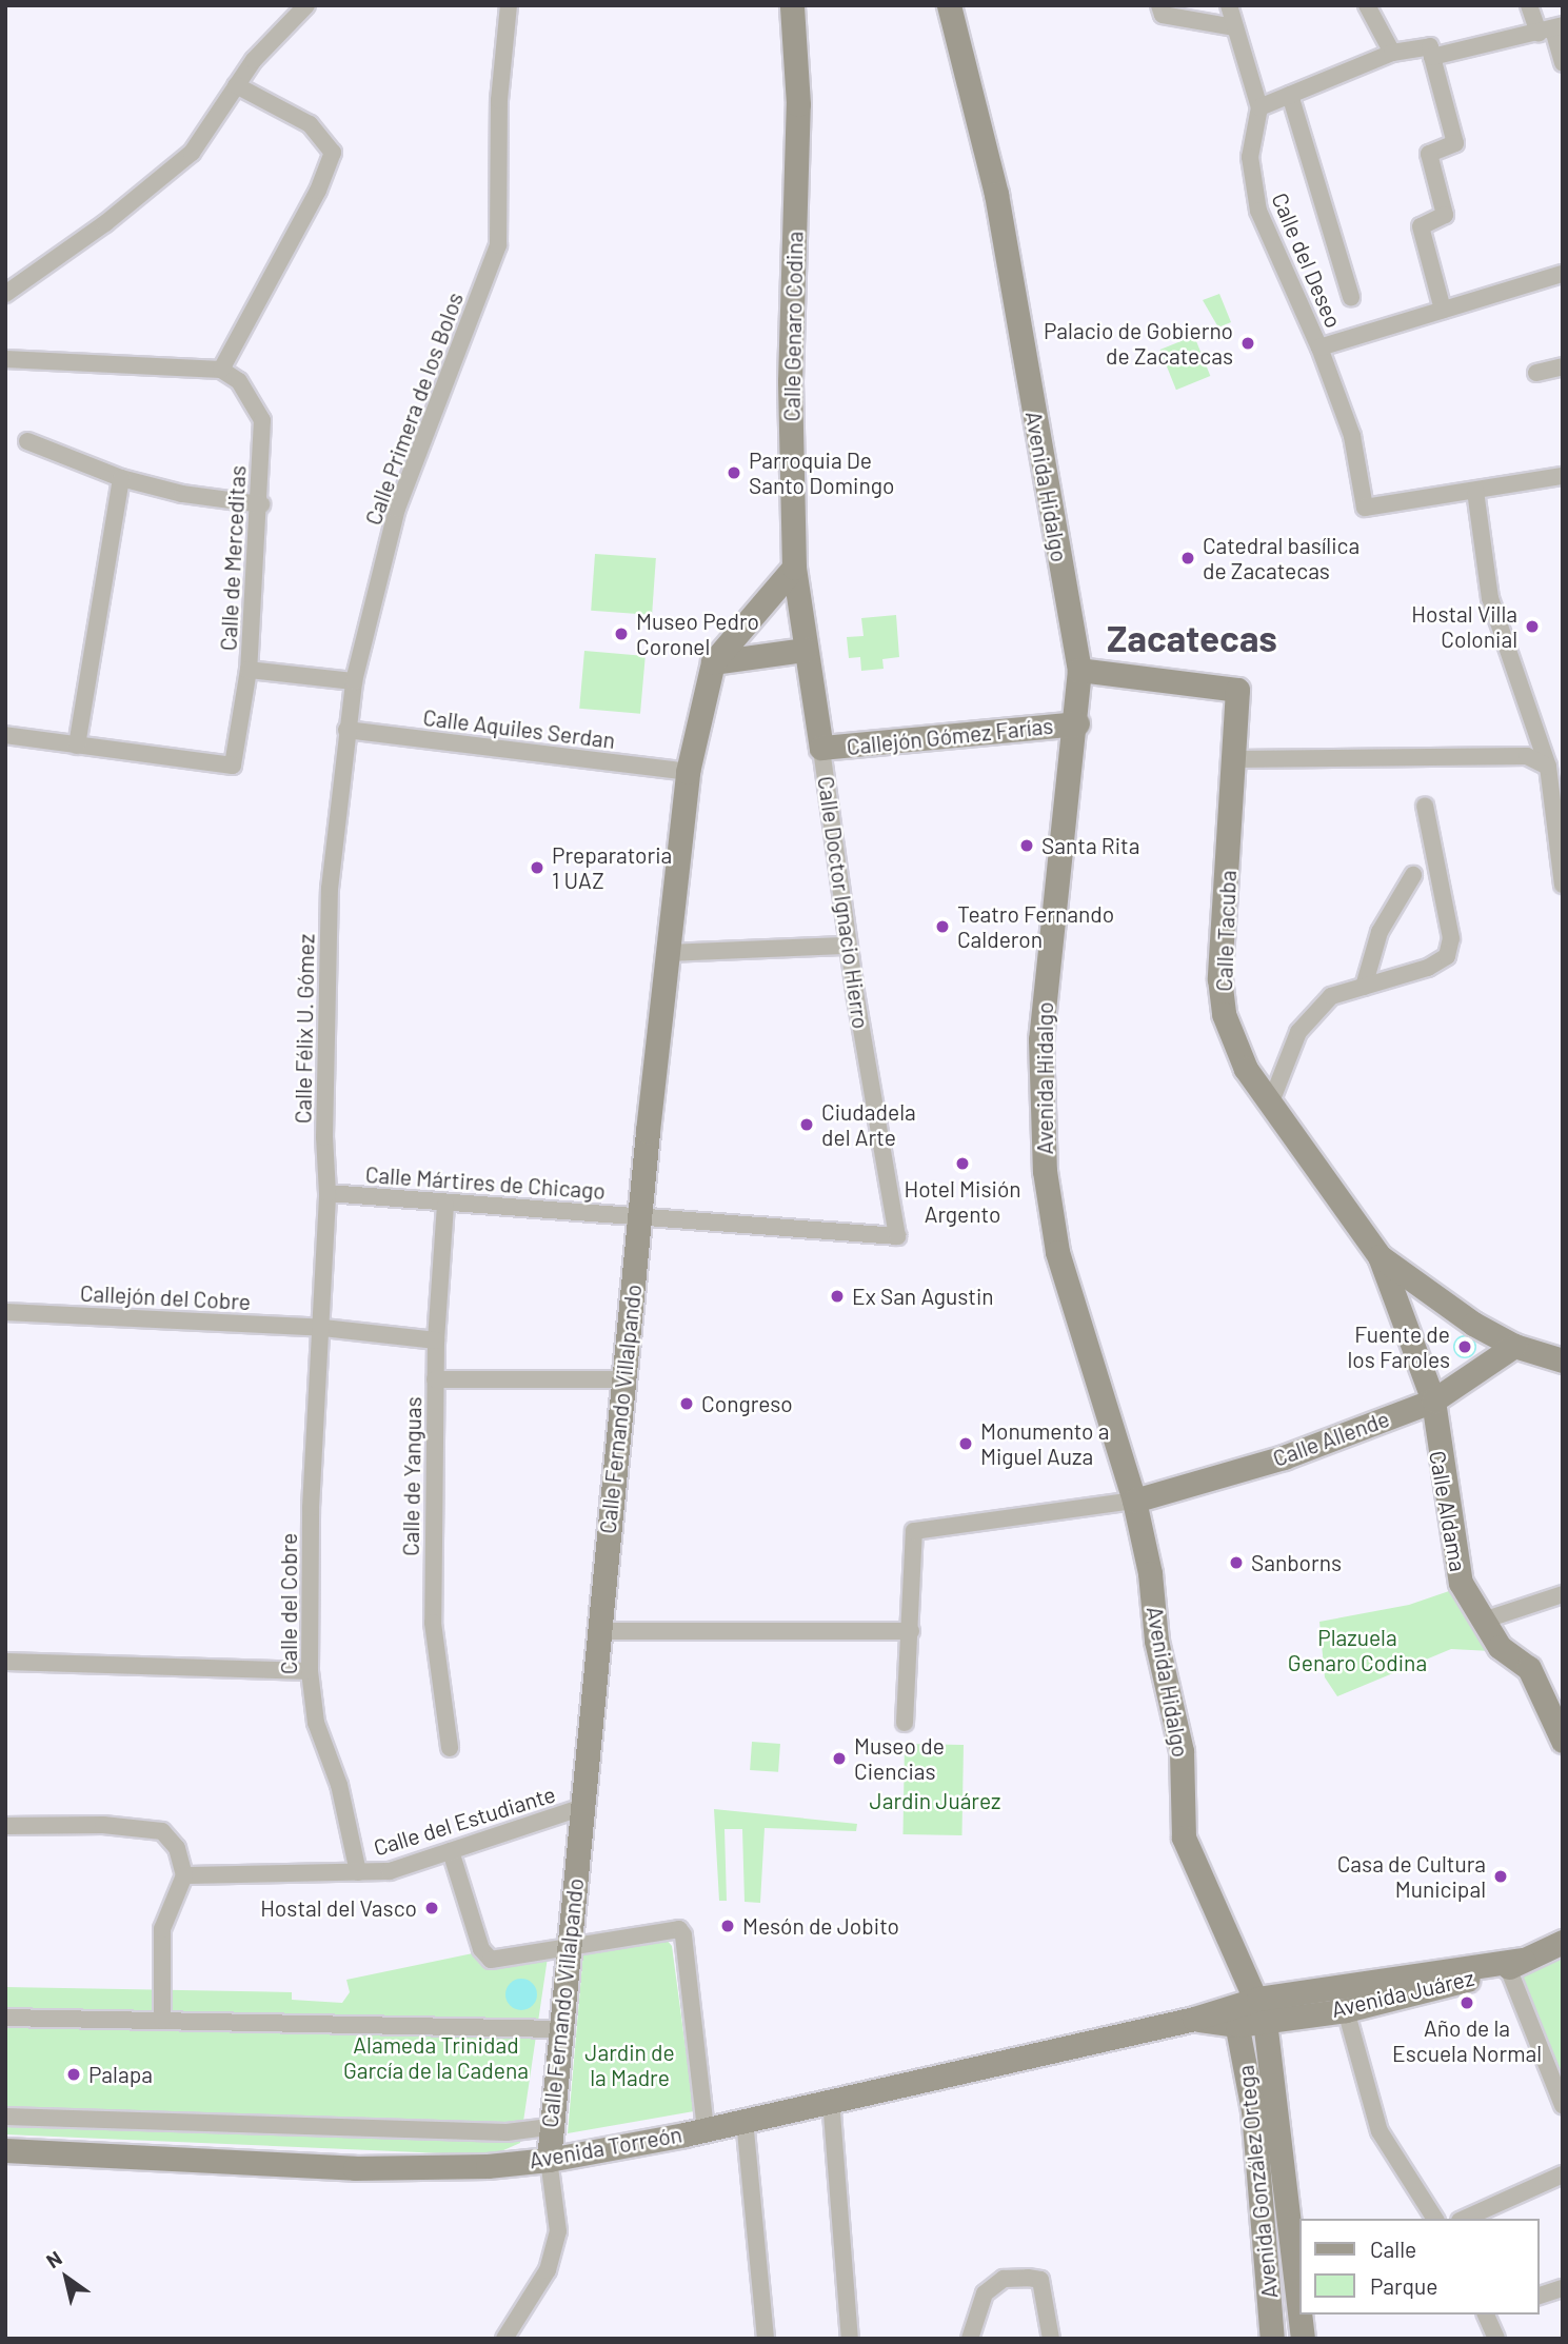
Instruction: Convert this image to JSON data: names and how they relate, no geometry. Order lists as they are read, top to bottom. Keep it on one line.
{"streets":{"street":["Calle del Deseo","Calle Genaro Codina","Calle Primera de los Bolos","Avenida Hidalgo","Calle de Merceditas","Calle Aquiles Serdan","Callejón Gómez Farías","Calle Doctor Ignacio Hierro","Calle Tacuba","Calle Félix U. Gómez","Calle Mártires de Chicago","Callejón del Cobre","Calle Fernando Villalpando","Calle Allende","Calle de Yanguas","Calle Aldama","Calle del Cobre","Calle del Estudiante","Avenida Juárez","Avenida Torreón","Avenida González Ortega"]},"crossings":[["Calle Genaro Codina","Calle Doctor Ignacio Hierro"],["Calle Primera de los Bolos","Calle Aquiles Serdan"],["Calle Primera de los Bolos","Calle Félix U. Gómez"],["Avenida Hidalgo","Callejón Gómez Farías"],["Avenida Hidalgo","Calle Tacuba"],["Avenida Hidalgo","Calle Allende"],["Avenida Hidalgo","Avenida Juárez"],["Avenida Hidalgo","Avenida González Ortega"],["Calle Aquiles Serdan","Calle Félix U. Gómez"],["Calle Aquiles Serdan","Calle Fernando Villalpando"],["Callejón Gómez Farías","Calle Doctor Ignacio Hierro"],["Calle Doctor Ignacio Hierro","Calle Mártires de Chicago"],["Calle Tacuba","Calle Aldama"],["Calle Félix U. Gómez","Calle Mártires de Chicago"],["Calle Félix U. Gómez","Callejón del Cobre"],["Calle Félix U. Gómez","Calle del Cobre"],["Calle Mártires de Chicago","Calle Fernando Villalpando"],["Calle Mártires de Chicago","Calle de Yanguas"],["Callejón del Cobre","Calle de Yanguas"],["Callejón del Cobre","Calle del Cobre"],["Calle Fernando Villalpando","Calle del Estudiante"],["Calle Fernando Villalpando","Avenida Torreón"],["Calle Allende","Calle Aldama"],["Calle del Cobre","Calle del Estudiante"],["Avenida Juárez","Avenida Torreón"],["Avenida Juárez","Avenida González Ortega"],["Avenida Torreón","Avenida González Ortega"]],"districts":["Zacatecas"],"parks":["Plazuela Genaro Codina","Jardin Juárez","Alameda Trinidad García de la Cadena","Jardin de la Madre"],"places":["Palacio de Gobierno de Zacatecas","Parroquia De Santo Domingo","Catedral basílica de Zacatecas","Hostal Villa Colonial","Museo Pedro Coronel","Santa Rita","Preparatoria 1 UAZ","Teatro Fernando Calderon","Ciudadela del Arte","Hotel Misión Argento","Ex San Agustin","Fuente de los Faroles","Congreso","Monumento a Miguel Auza","Sanborns","Museo de Ciencias","Casa de Cultura Municipal","Hostal del Vasco","Mesón de Jobito","Año de la Escuela Normal","Palapa"],"legend":["Calle","Parque"],"north":"top left"}
